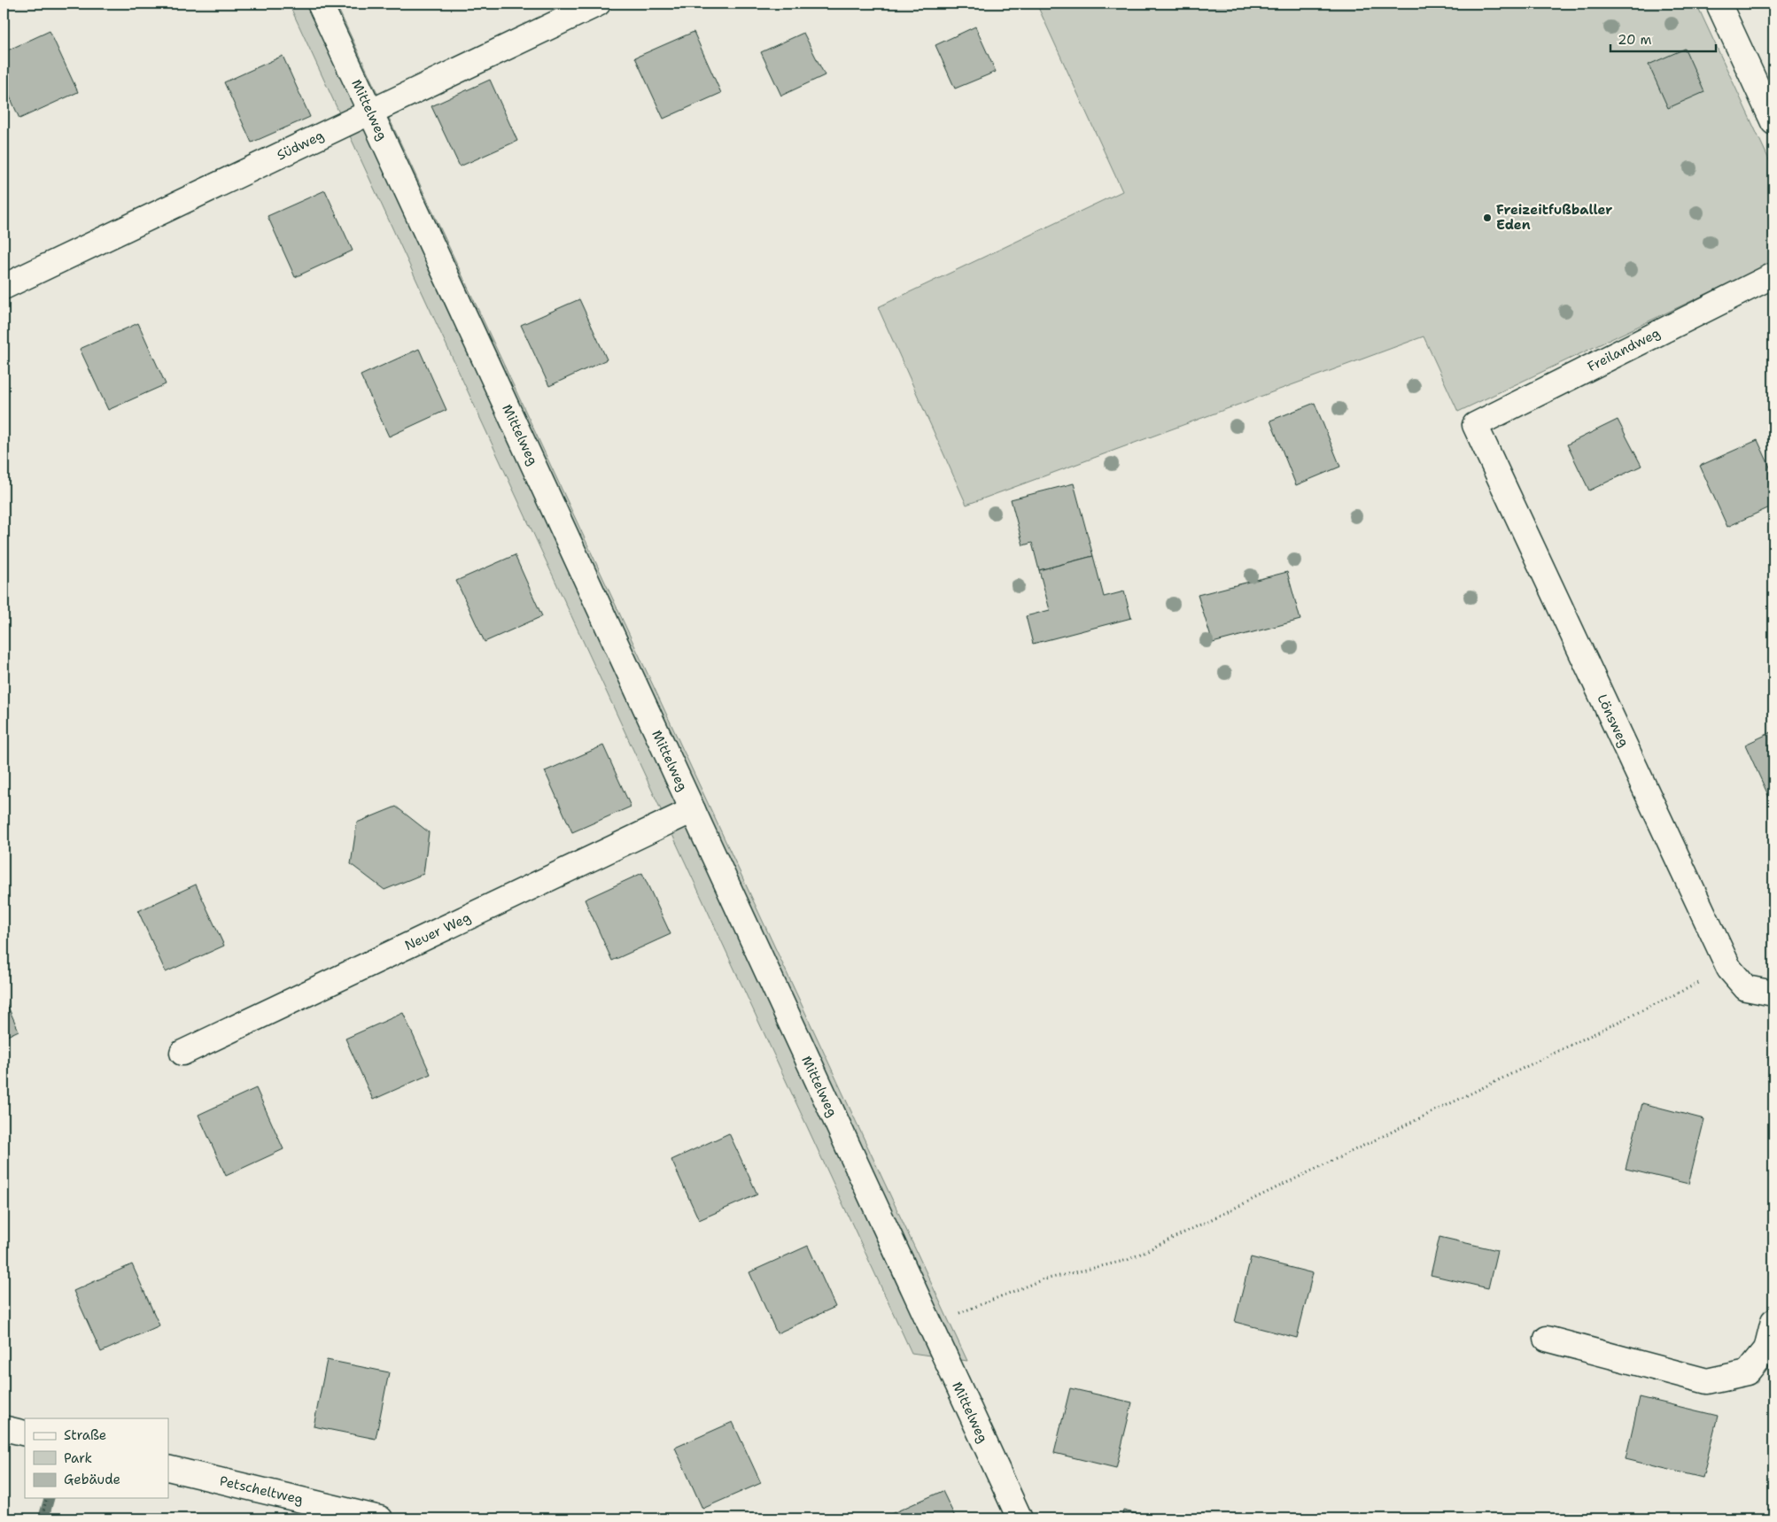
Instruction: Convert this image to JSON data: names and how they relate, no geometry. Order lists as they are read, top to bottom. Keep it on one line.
{"streets":{"street":["Mittelweg","Südweg","Freilandweg","Lönsweg","Neuer Weg","Petscheltweg"]},"crossings":[["Mittelweg","Südweg"],["Mittelweg","Neuer Weg"],["Freilandweg","Lönsweg"]],"places":["Freizeitfußballer Eden"],"legend":["Straße","Park","Gebäude"],"scale_bar":"20 m"}
